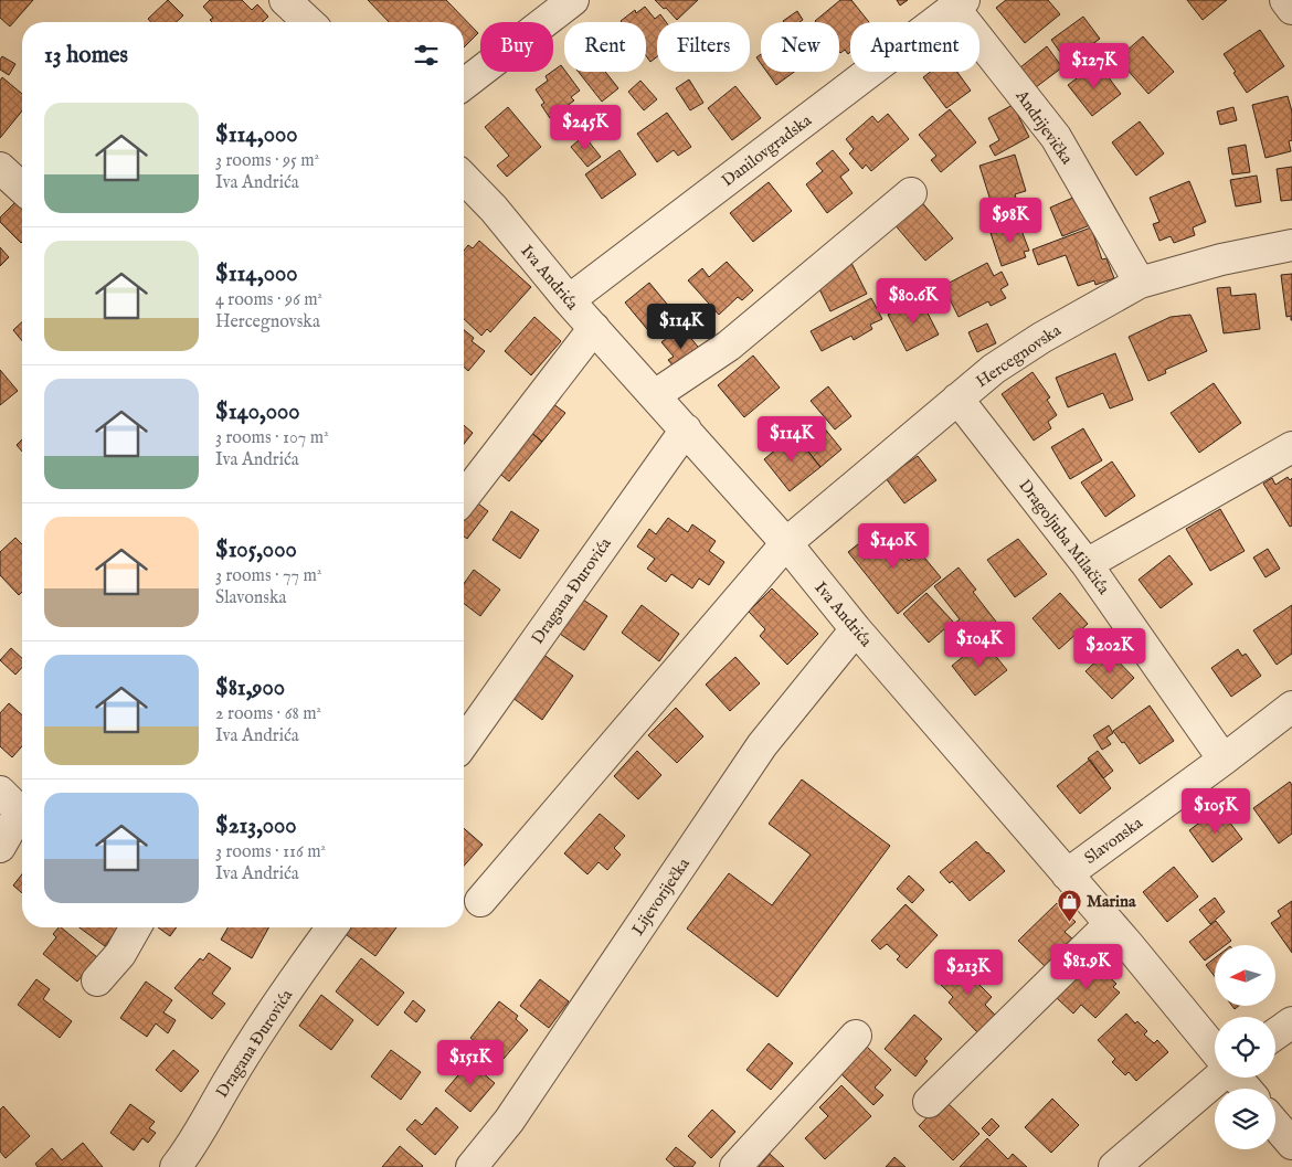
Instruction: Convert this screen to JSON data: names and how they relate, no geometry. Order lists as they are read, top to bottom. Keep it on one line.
{"streets":{"street":["Andrijevička","Danilovgradska","Iva Andrića","Hercegnovska","Dragoljuba Milačića","Dragana Đurovića","Slavonska","Lijevoriječka"]},"crossings":[["Andrijevička","Danilovgradska"],["Andrijevička","Hercegnovska"],["Danilovgradska","Iva Andrića"],["Iva Andrića","Hercegnovska"],["Iva Andrića","Dragana Đurovića"],["Iva Andrića","Slavonska"],["Iva Andrića","Lijevoriječka"],["Hercegnovska","Dragoljuba Milačića"],["Dragoljuba Milačića","Slavonska"]],"places":{"shop":["Marina"]},"north":"left","page":{"chip":["Buy","Rent","Filters","New","Apartment"],"heading":"13 homes","price":["$127K","$245K","$98K","$80.6K","$114K","$114K","$140K","$104K","$202K","$105K","$81.9K","$213K","$151K"],"list":[{"name":"$114,000","note":"3 rooms · 95 m² · Iva Andrića"},{"name":"$114,000","note":"4 rooms · 96 m² · Hercegnovska"},{"name":"$140,000","note":"3 rooms · 107 m² · Iva Andrića"},{"name":"$105,000","note":"3 rooms · 77 m² · Slavonska"},{"name":"$81,900","note":"2 rooms · 68 m² · Iva Andrića"},{"name":"$213,000","note":"3 rooms · 116 m² · Iva Andrića"}]}}
